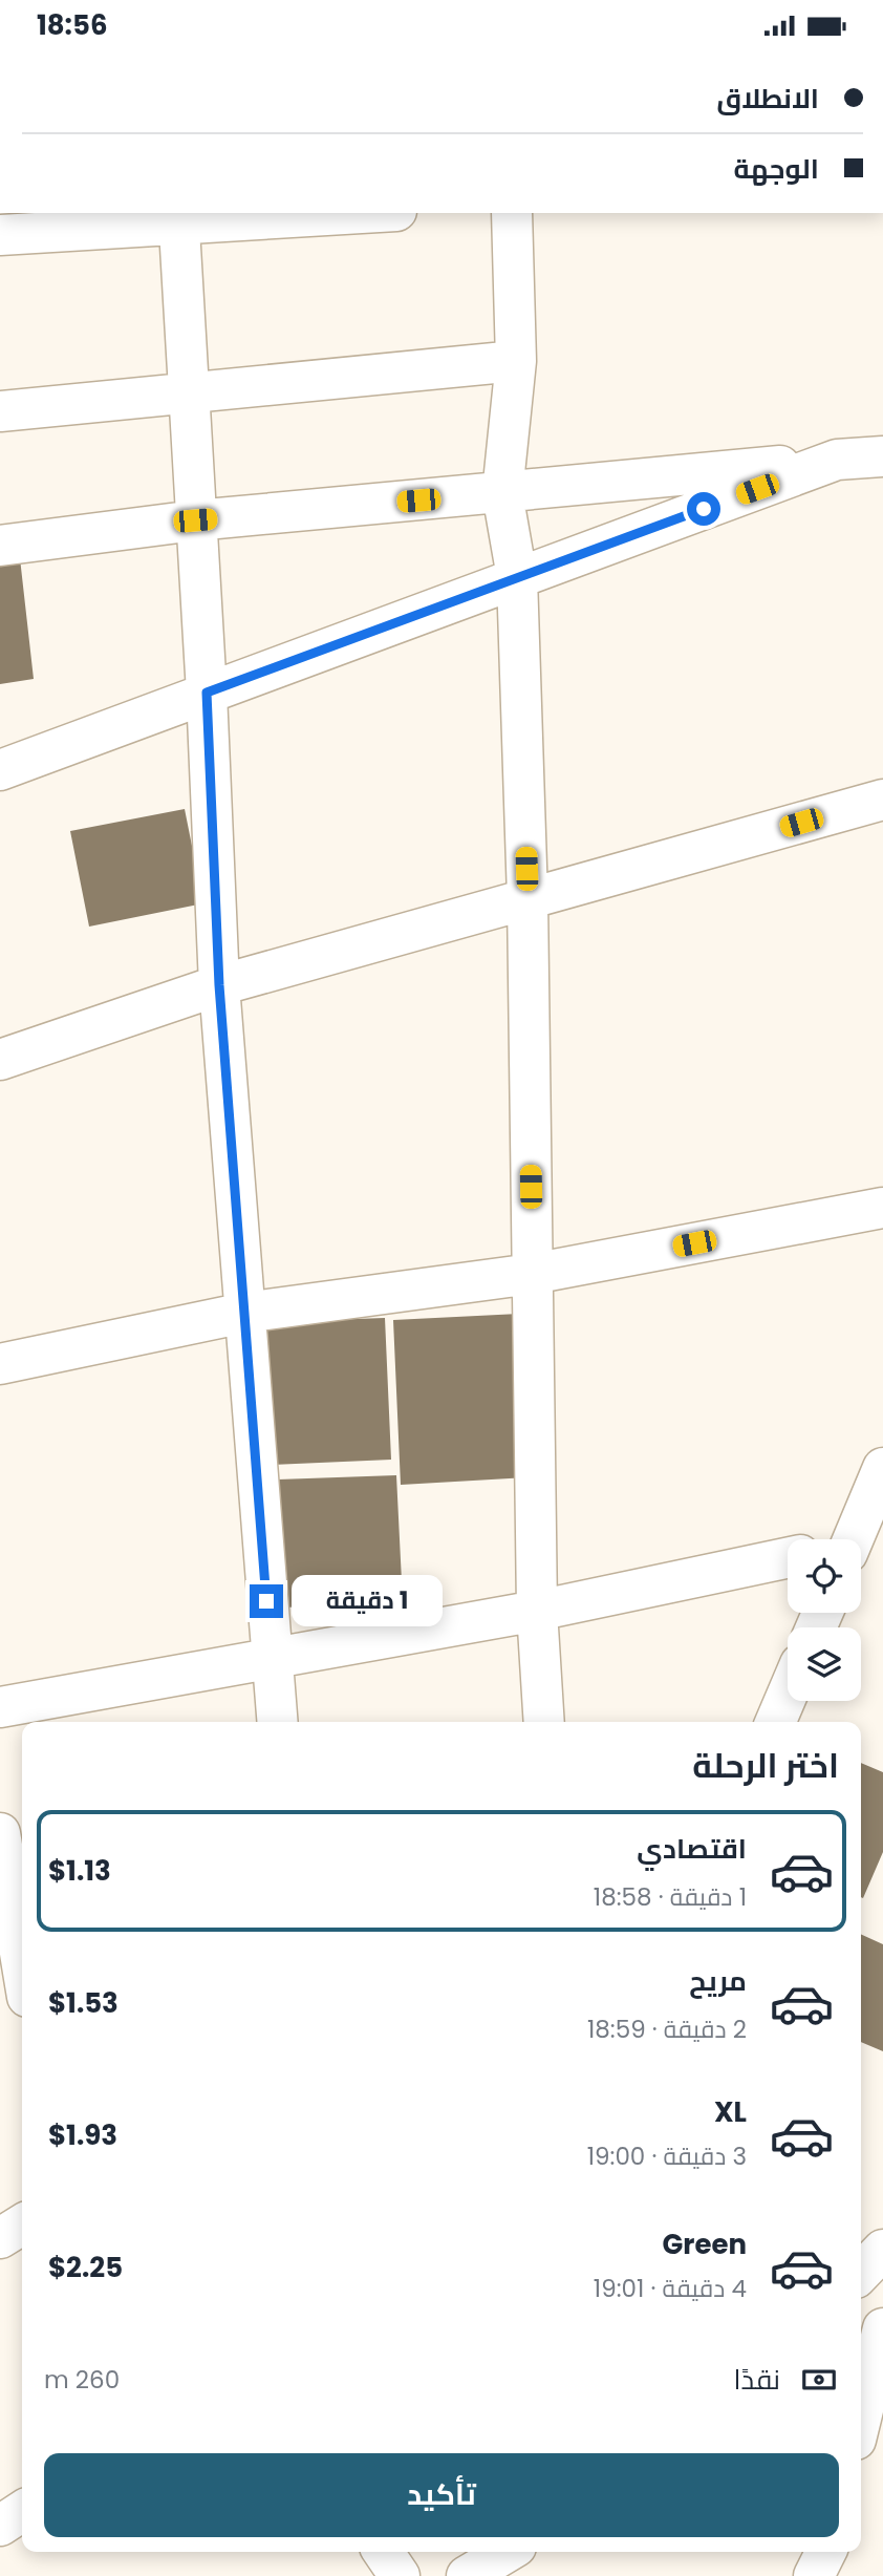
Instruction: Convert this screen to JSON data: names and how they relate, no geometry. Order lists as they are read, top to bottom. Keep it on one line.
{"page":{"status":"18:56","banner":["الانطلاق","الوجهة"],"bubble":"1 دقيقة","heading":"اختر الرحلة","list":[{"name":"اقتصادي","note":"1 دقيقة · 18:58","value":"$1.13"},{"name":"مريح","note":"2 دقيقة · 18:59","value":"$1.53"},{"name":"XL","note":"3 دقيقة · 19:00","value":"$1.93"},{"name":"Green","note":"4 دقيقة · 19:01","value":"$2.25"}],"pay":["نقدًا","260 m"],"buttons":"تأكيد"}}
